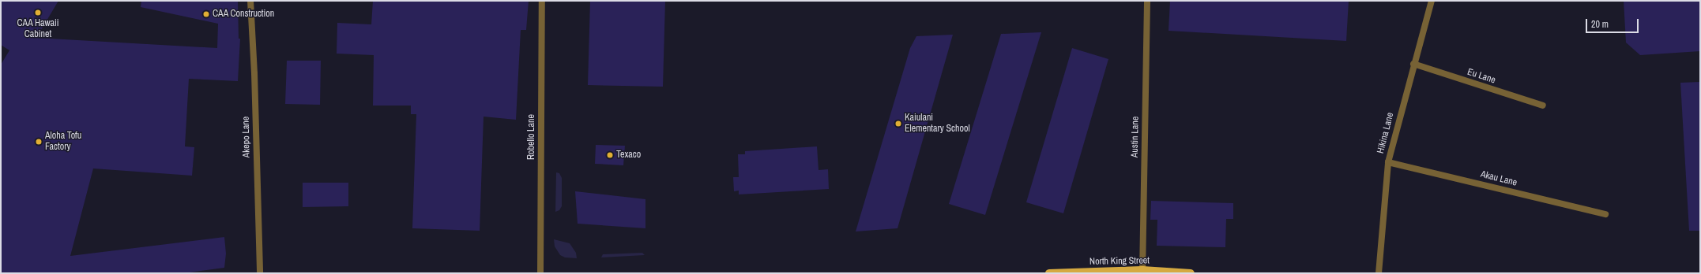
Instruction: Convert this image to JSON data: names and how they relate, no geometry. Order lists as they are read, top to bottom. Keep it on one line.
{"streets":{"main road":["North King Street"],"street":["Eu Lane","Hikina Lane","Akepo Lane","Robello Lane","Austin Lane","Akau Lane"]},"crossings":[["Eu Lane","Hikina Lane"],["Hikina Lane","Akau Lane"],["Austin Lane","North King Street"]],"places":["CAA Hawaii Cabinet","CAA Construction","Kaiulani Elementary School","Aloha Tofu Factory","Texaco"],"scale_bar":"20 m"}
